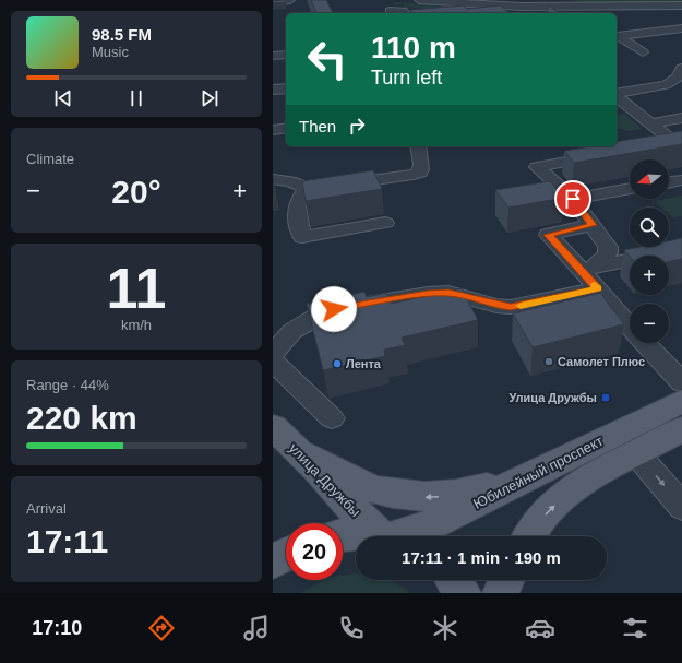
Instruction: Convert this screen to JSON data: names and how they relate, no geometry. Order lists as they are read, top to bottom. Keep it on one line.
{"streets":{"main road":["Юбилейный проспект","улица Дружбы"]},"places":{"other":["Самолет Плюс","Лента"],"transit":["Улица Дружбы"]},"north":"left","page":{"turn":["110 m","Turn left"],"song":["98.5 FM","Music"],"then":"Then","tile":["Climate",["11","km/h"],["Range · 44%","220 km"],["Arrival","17:11"]],"map_buttons":["+","−"],"heat":["−","20°","+"],"limit":"20","trip":"17:11 · 1 min · 190 m","tabs":"17:10"}}
